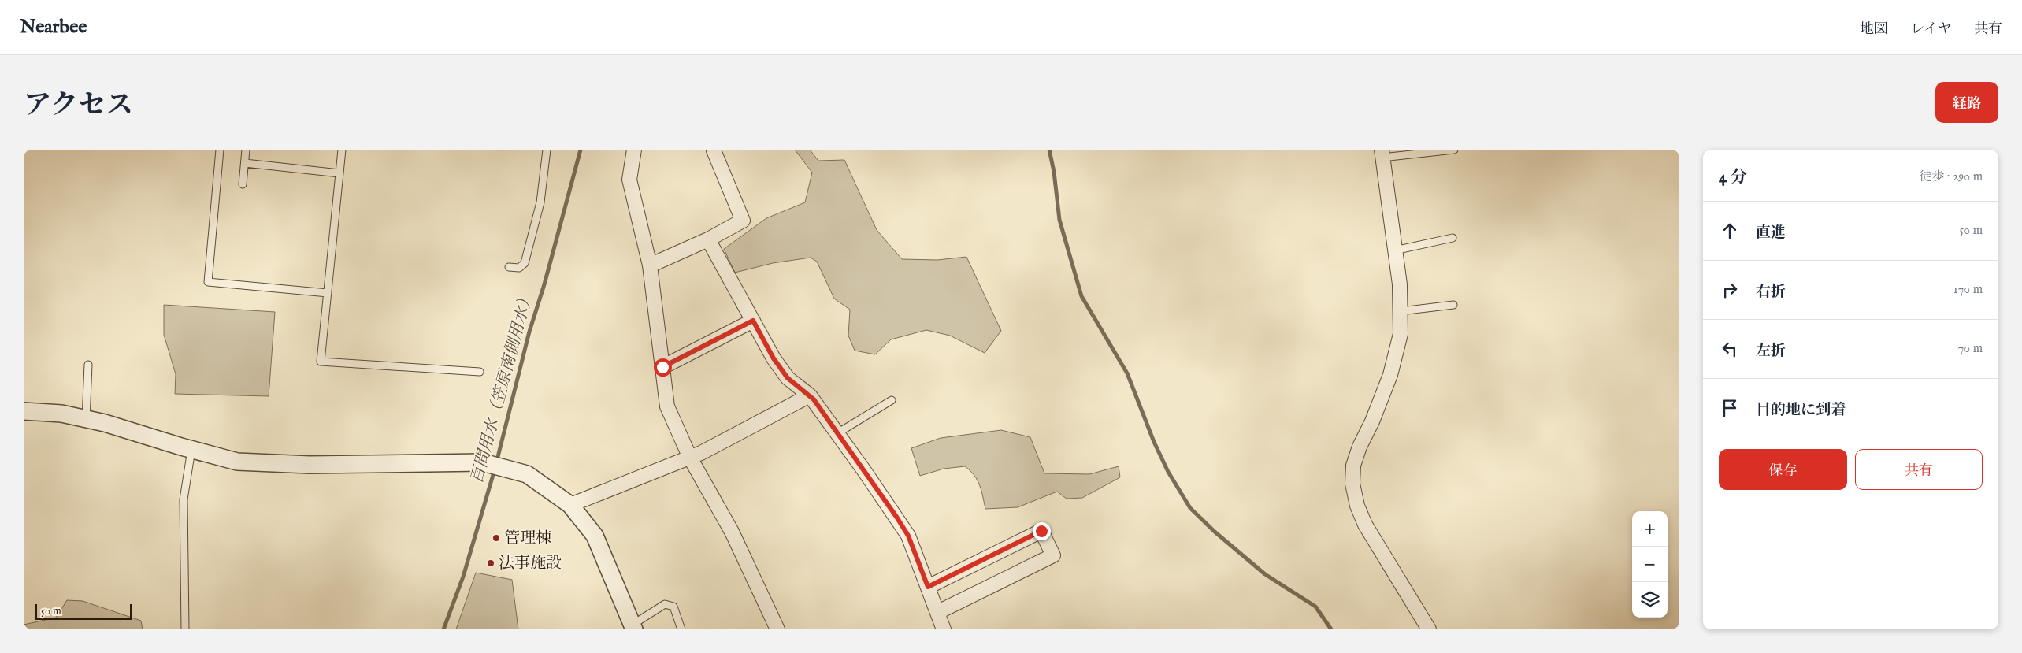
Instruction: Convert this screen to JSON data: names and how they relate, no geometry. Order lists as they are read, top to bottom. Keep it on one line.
{"water":["百間用水（笠原南側用水）"],"places":["管理棟","法事施設"],"scale_bar":"50 m","page":{"header":"Nearbee","nav":["地図","レイヤ","共有"],"title":"アクセス","buttons":["経路",["保存","共有"]],"heading":["4 分","徒歩 · 290 m"],"list":[["直進","50 m"],["右折","170 m"],["左折","70 m"],"目的地に到着"],"map_buttons":["+","−"],"scale":"50 m"}}
